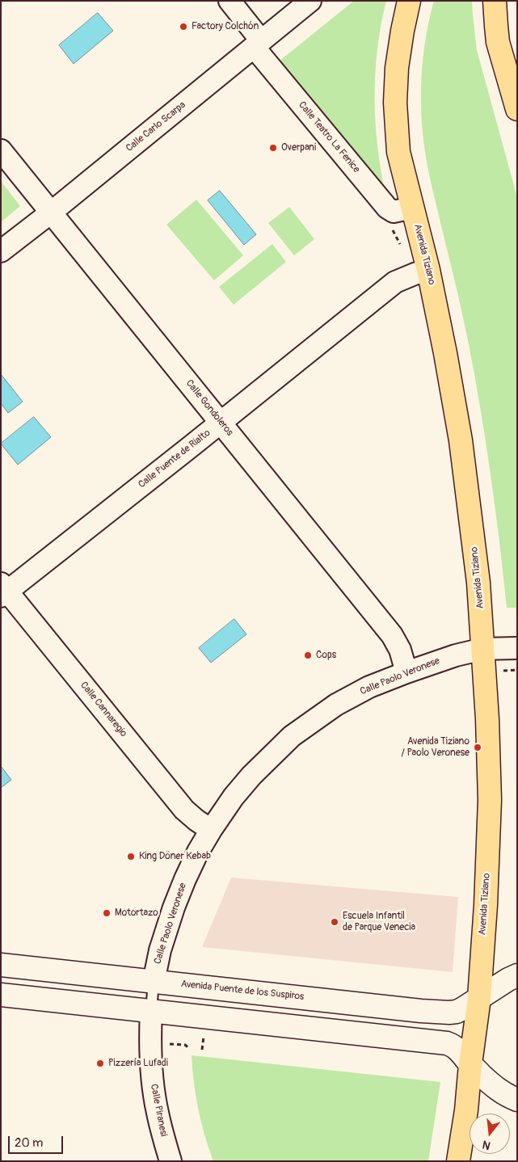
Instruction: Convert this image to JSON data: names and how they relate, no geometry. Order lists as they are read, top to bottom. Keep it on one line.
{"streets":{"main road":["Avenida Tiziano"],"street":["Calle Carlo Scarpa","Calle Teatro La Fenice","Calle Gondoleros","Calle Puente de Rialto","Calle Paolo Veronese","Calle Cannaregio","Avenida Puente de los Suspiros","Calle Piranesi"]},"crossings":[["Calle Carlo Scarpa","Calle Teatro La Fenice"],["Calle Carlo Scarpa","Calle Gondoleros"],["Calle Teatro La Fenice","Avenida Tiziano"],["Avenida Tiziano","Calle Puente de Rialto"],["Avenida Tiziano","Calle Paolo Veronese"],["Avenida Tiziano","Avenida Puente de los Suspiros"],["Calle Gondoleros","Calle Puente de Rialto"],["Calle Gondoleros","Calle Paolo Veronese"],["Calle Puente de Rialto","Calle Cannaregio"],["Calle Paolo Veronese","Calle Cannaregio"],["Calle Paolo Veronese","Avenida Puente de los Suspiros"]],"places":["Factory Colchón","Overpani","Cops","Avenida Tiziano / Paolo Veronese","King Döner Kebab","Motortazo","Escuela Infantil de Parque Venecia","Pizzería Lufadi"],"scale_bar":"20 m","north":"bottom"}
